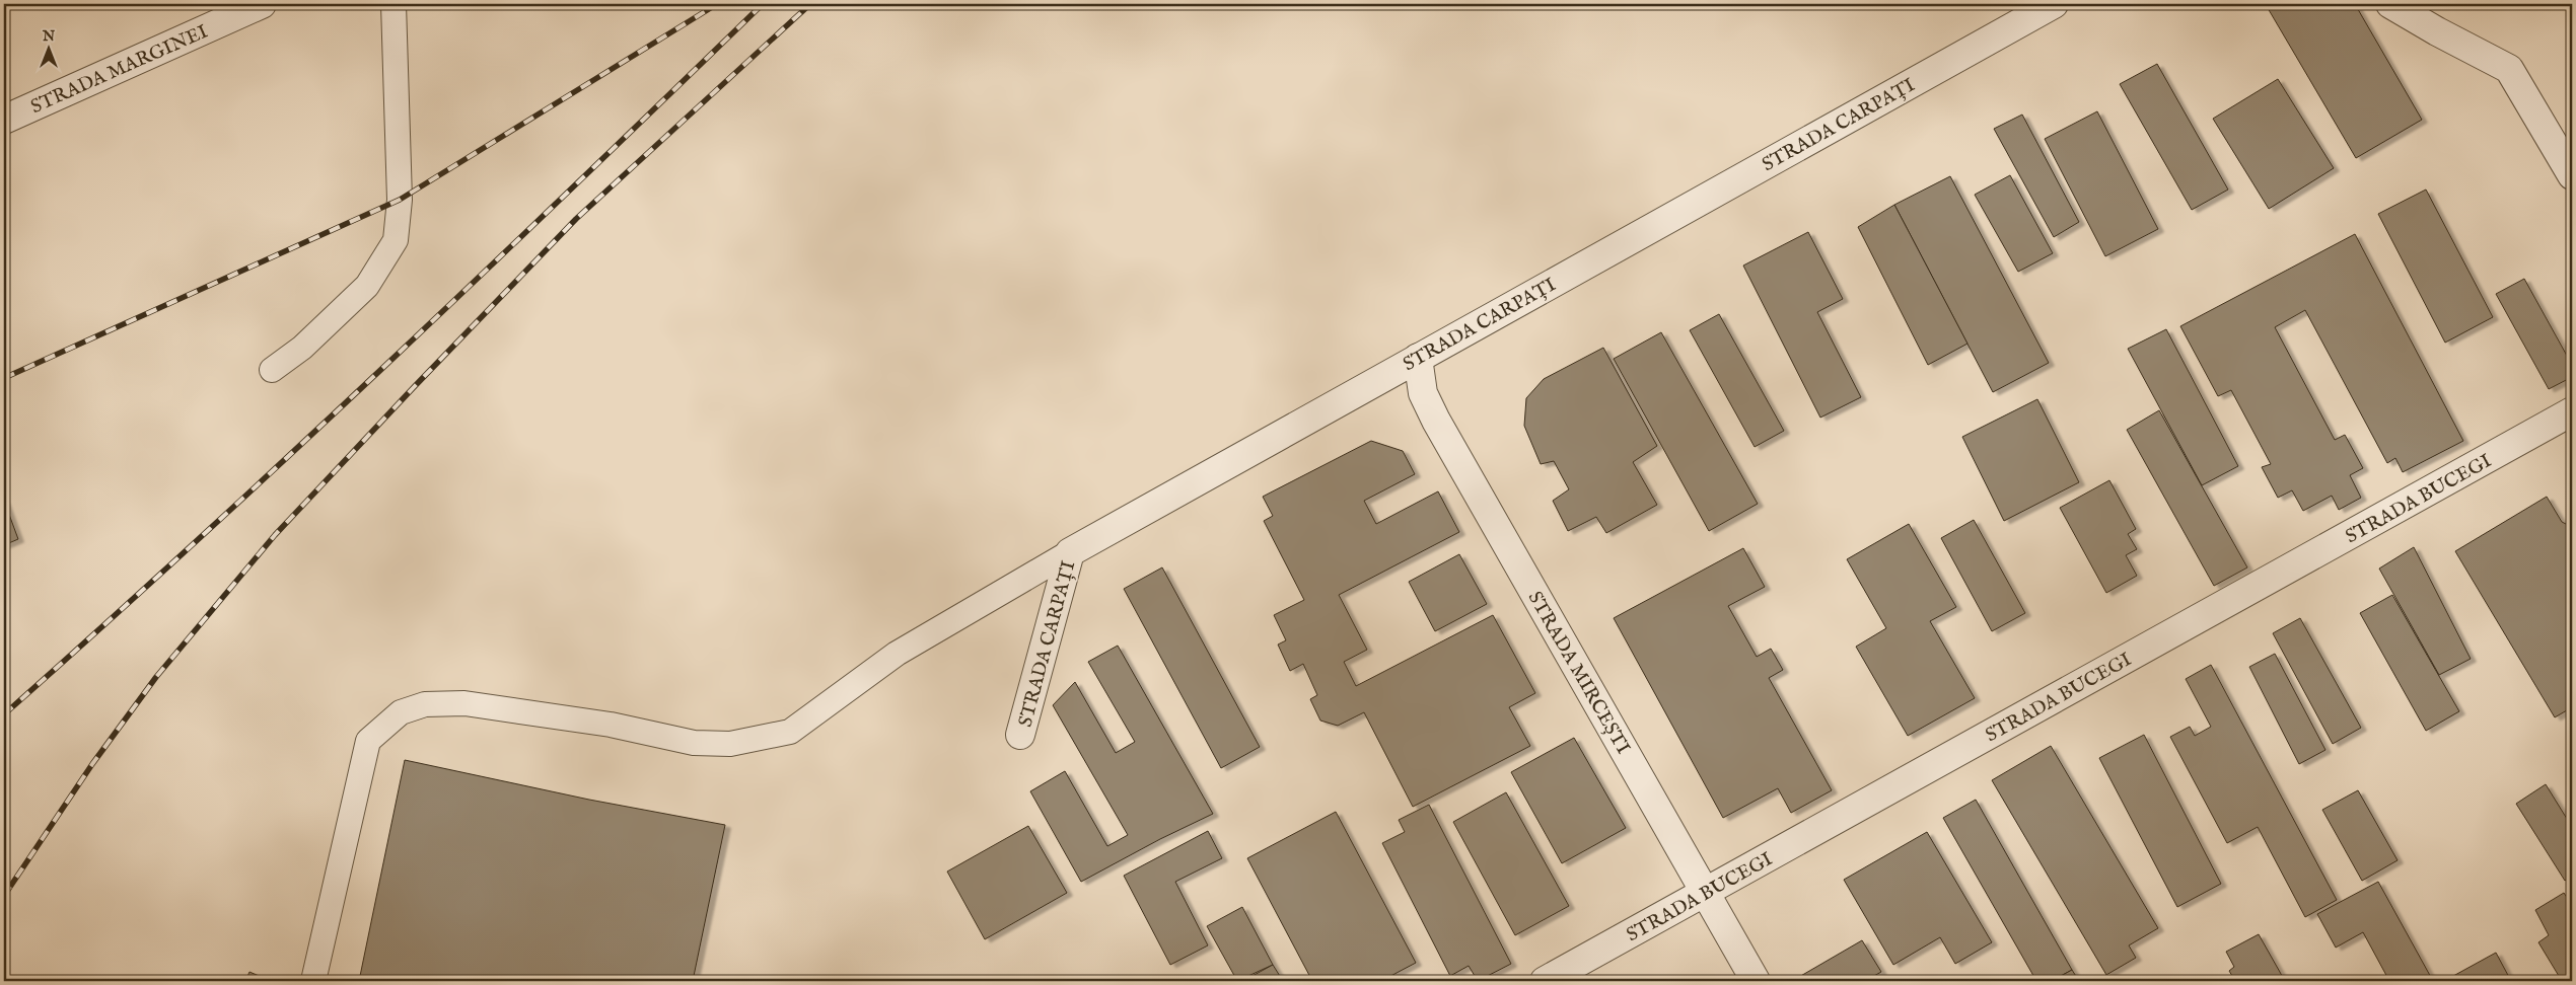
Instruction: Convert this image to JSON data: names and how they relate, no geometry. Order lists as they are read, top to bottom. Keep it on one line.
{"streets":{"street":["STRADA MARGINEI","STRADA CARPAȚI","STRADA BUCEGI","STRADA MIRCEȘTI"]},"crossings":[["STRADA CARPAȚI","STRADA MIRCEȘTI"],["STRADA BUCEGI","STRADA MIRCEȘTI"]],"north":"top"}
